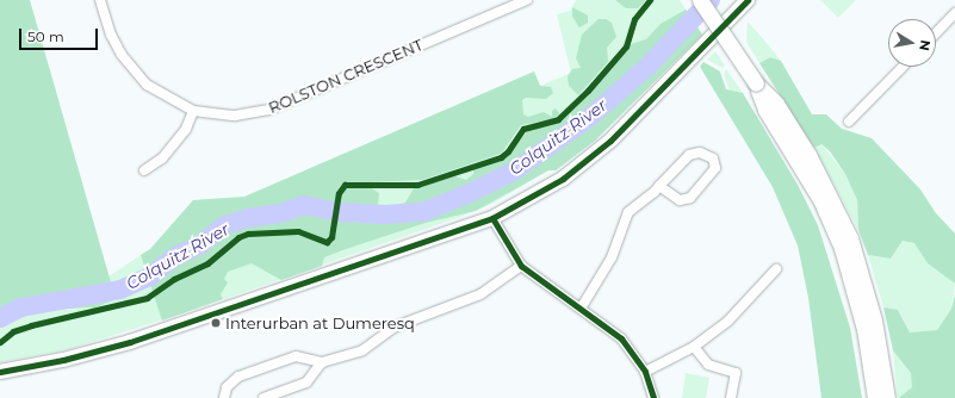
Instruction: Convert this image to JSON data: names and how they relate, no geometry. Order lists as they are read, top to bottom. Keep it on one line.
{"streets":{"street":["ROLSTON CRESCENT"]},"water":["Colquitz River"],"places":["Interurban at Dumeresq"],"scale_bar":"50 m","north":"right"}
